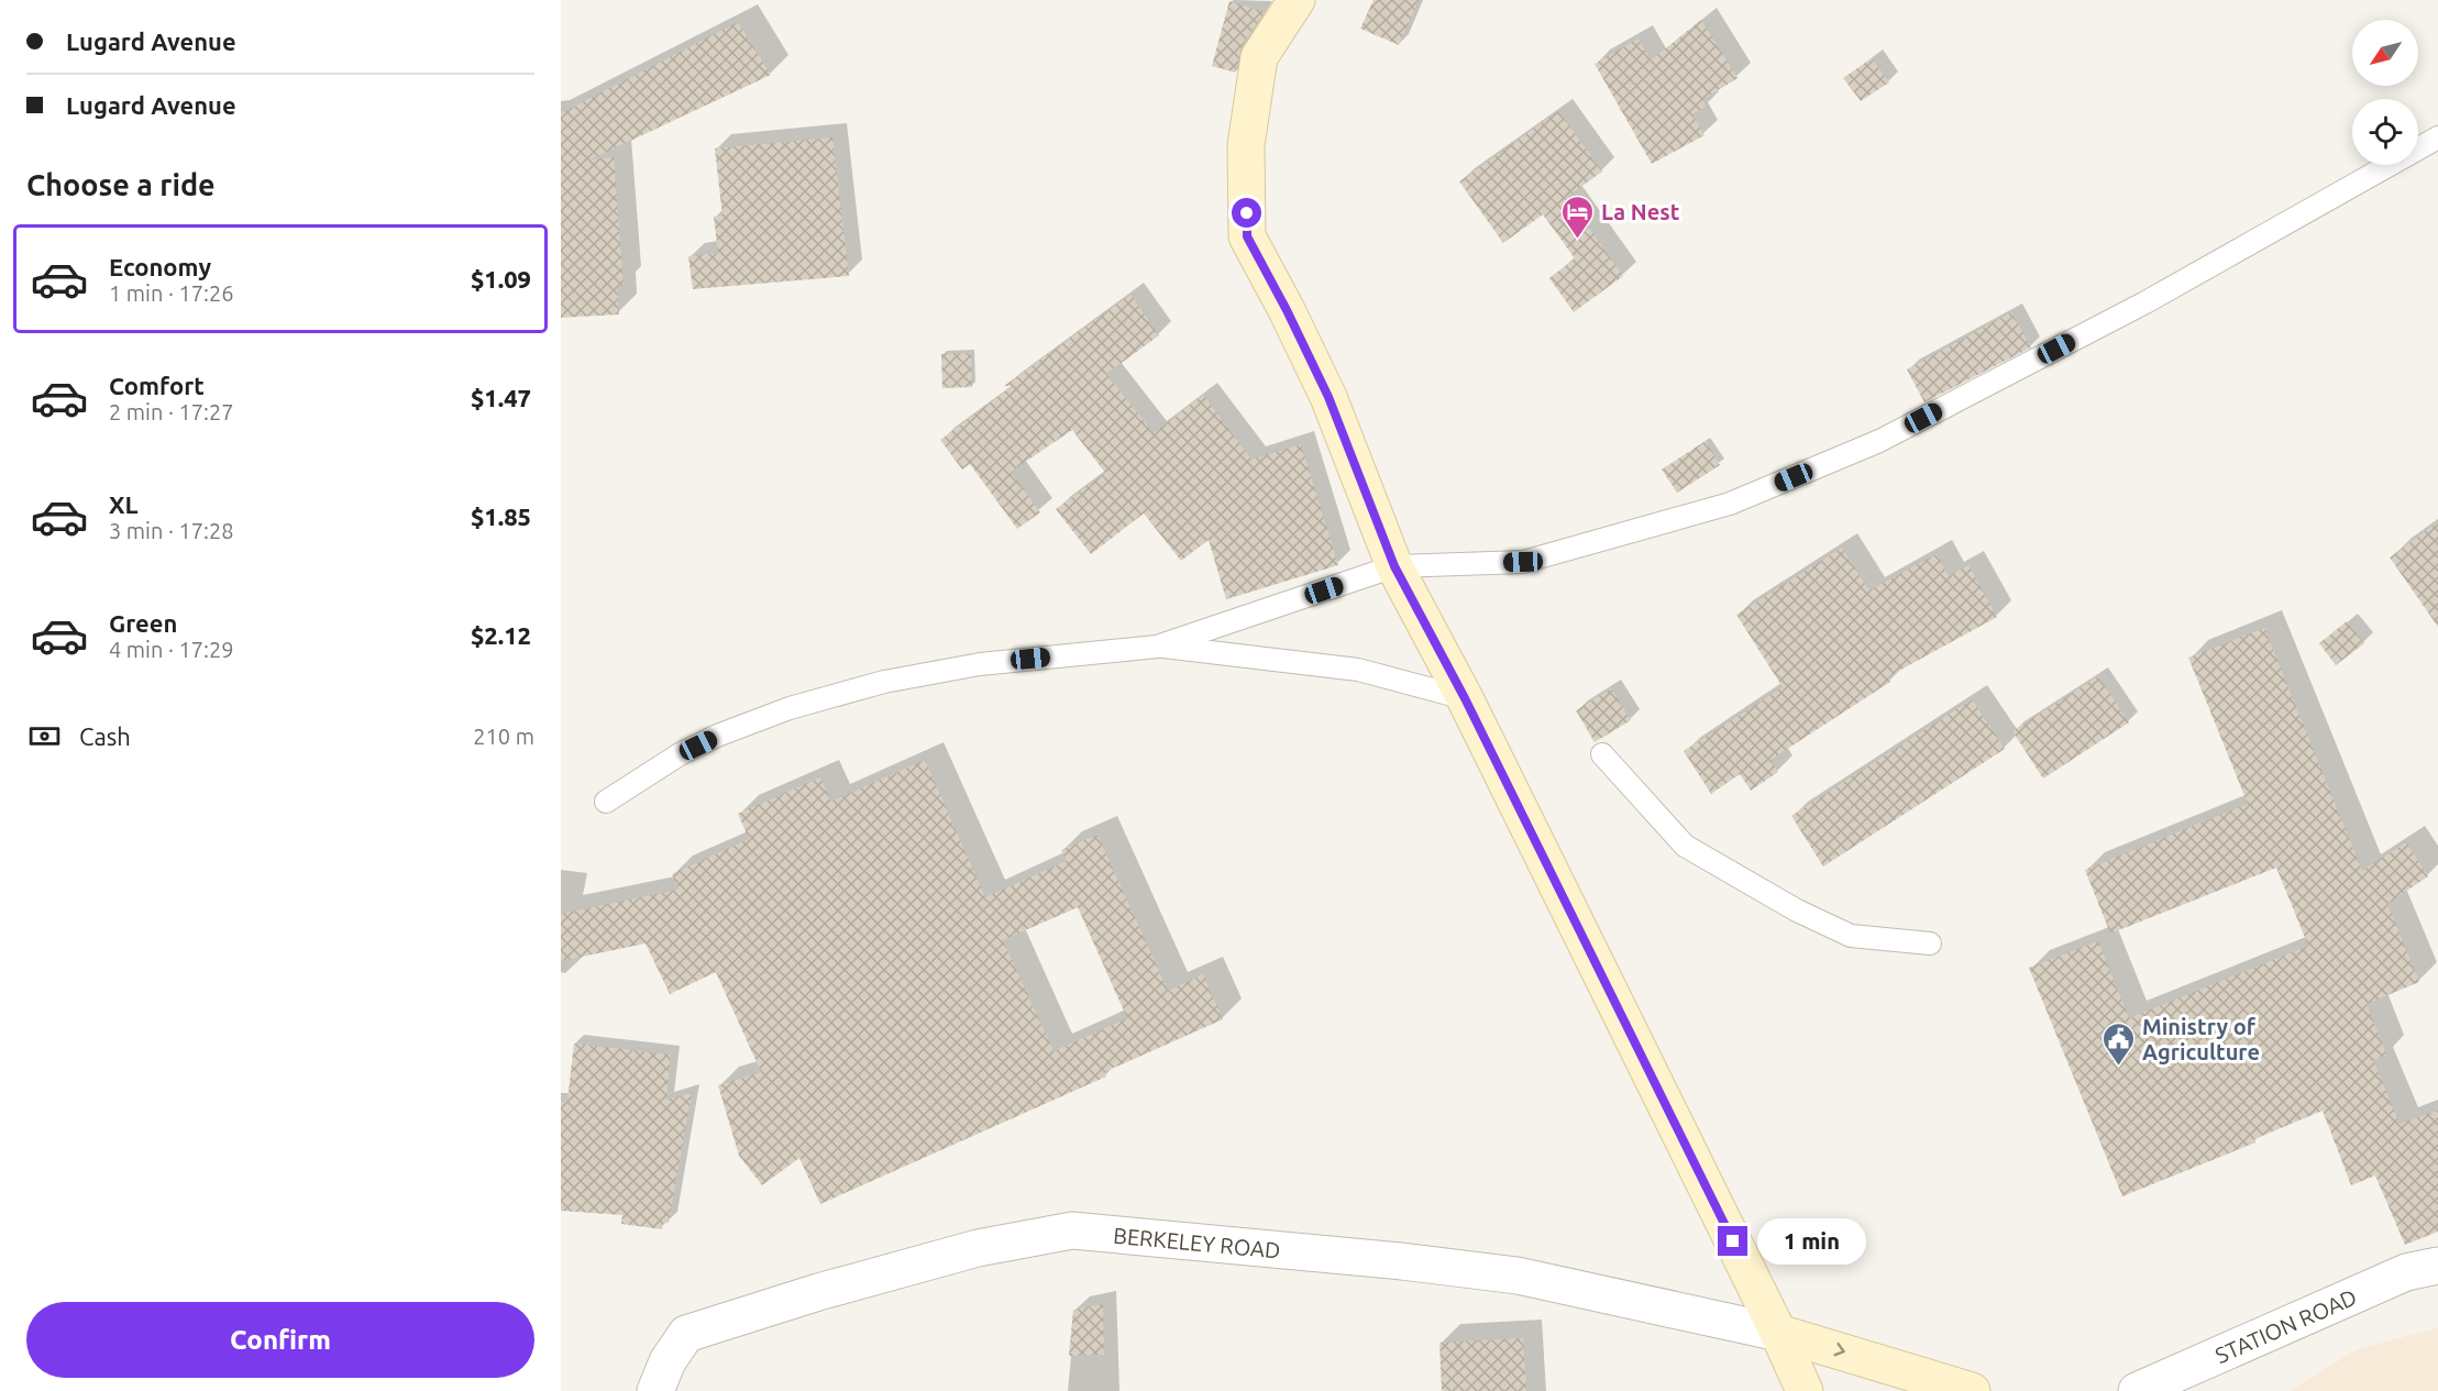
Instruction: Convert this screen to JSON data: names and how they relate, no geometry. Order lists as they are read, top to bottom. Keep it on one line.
{"streets":{"street":["BERKELEY ROAD","STATION ROAD"]},"places":{"hotel":["La Nest"],"public building":["Ministry of Agriculture"]},"north":"bottom left","page":{"banner":["Lugard Avenue","Lugard Avenue"],"heading":"Choose a ride","list":[{"name":"Economy","note":"1 min · 17:26","value":"$1.09"},{"name":"Comfort","note":"2 min · 17:27","value":"$1.47"},{"name":"XL","note":"3 min · 17:28","value":"$1.85"},{"name":"Green","note":"4 min · 17:29","value":"$2.12"}],"pay":["Cash","210 m"],"bubble":"1 min","buttons":"Confirm"}}
